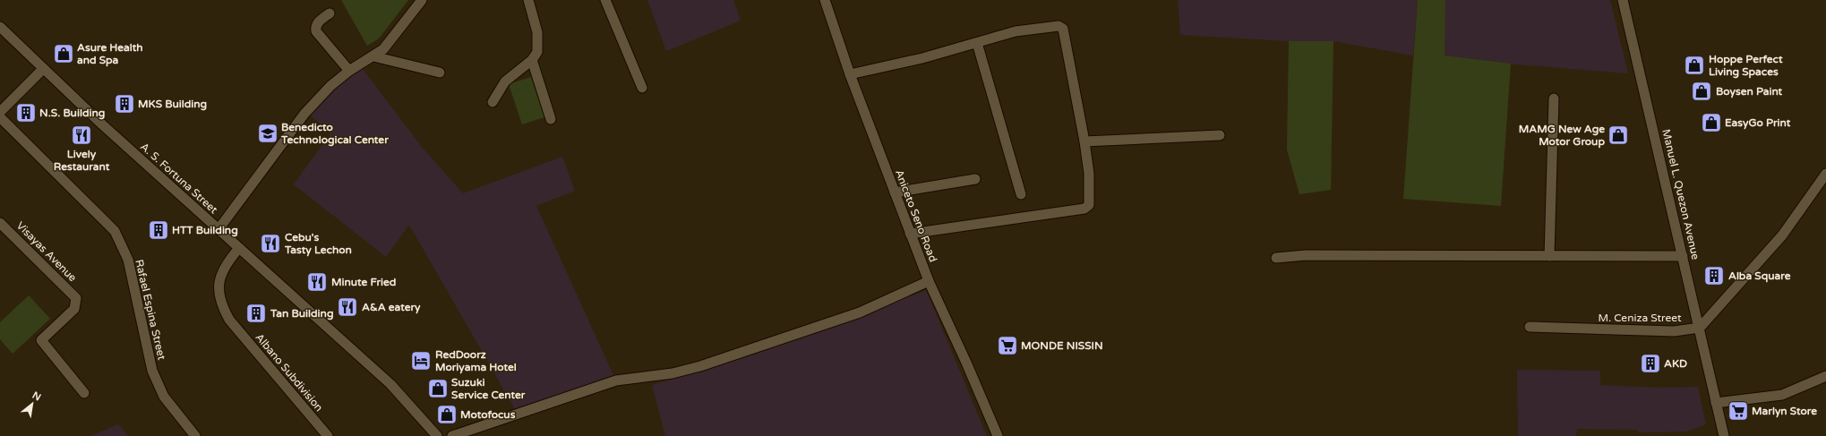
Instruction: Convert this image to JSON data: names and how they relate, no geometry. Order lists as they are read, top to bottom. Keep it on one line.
{"streets":{"street":["A. S. Fortuna Street","Manuel L. Quezon Avenue","Aniceto Seno Road","Visayas Avenue","Rafael Espina Street","M. Ceniza Street","Albano Subdivision"]},"crossings":[["A. S. Fortuna Street","Albano Subdivision"],["Manuel L. Quezon Avenue","M. Ceniza Street"]],"places":{"shop":["Asure Health and Spa","Hoppe Perfect Living Spaces","Boysen Paint","EasyGo Print","MAMG New Age Motor Group","Suzuki Service Center","Motofocus"],"building":["MKS Building","N.S. Building","HTT Building","Alba Square","Tan Building","AKD"],"school or university":["Benedicto Technological Center"],"restaurant":["Lively Restaurant","Cebu's Tasty Lechon","Minute Fried","A&A eatery"],"supermarket":["MONDE NISSIN","Marlyn Store"],"hotel":["RedDoorz Moriyama Hotel"]},"north":"top right"}
